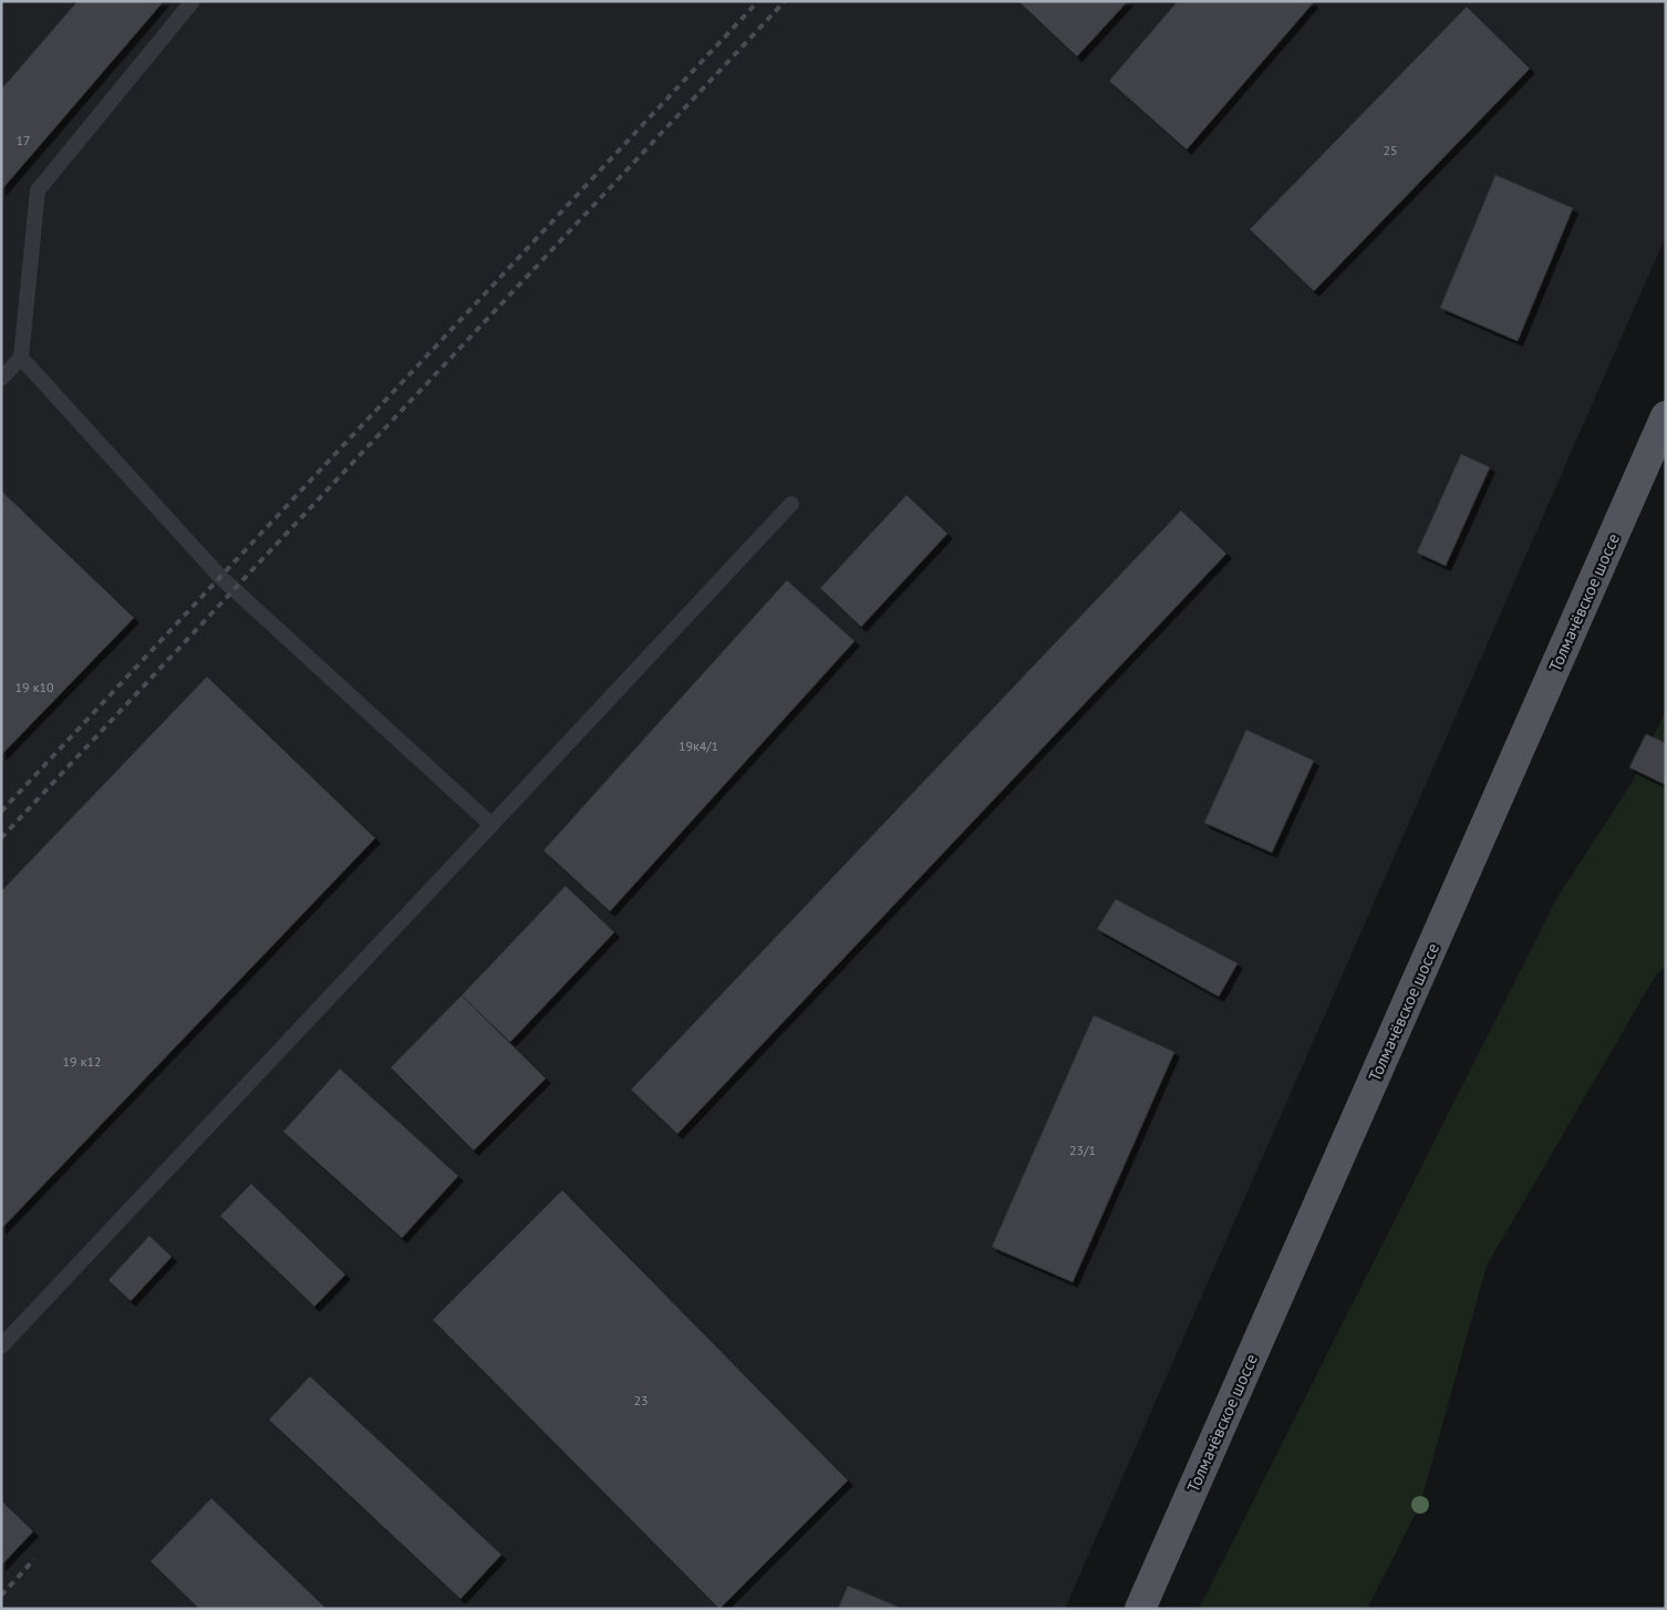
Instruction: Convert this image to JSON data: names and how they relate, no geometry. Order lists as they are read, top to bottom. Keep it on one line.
{"streets":{"main road":["Толмачёвское шоссе"]},"house_numbers":["17","25","19 к10","19к4/1","19 к12","23/1","23"]}
